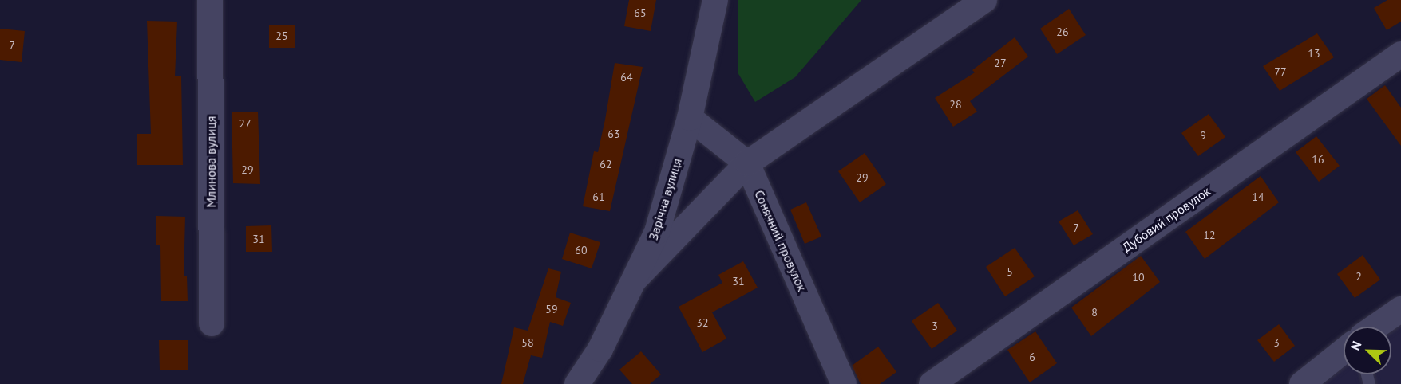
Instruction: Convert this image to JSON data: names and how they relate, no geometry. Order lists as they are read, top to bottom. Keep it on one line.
{"streets":{"street":["Млинова вулиця","Зарічна вулиця","Дубовий провулок","Сонячний провулок"]},"crossings":[["Зарічна вулиця","Сонячний провулок"]],"house_numbers":["65","26","25","7","13","27","77","64","28","27","63","9","16","62","29","29","61","14","7","12","31","60","5","2","10","31","59","8","32","3","58","3","6"],"north":"top left"}
